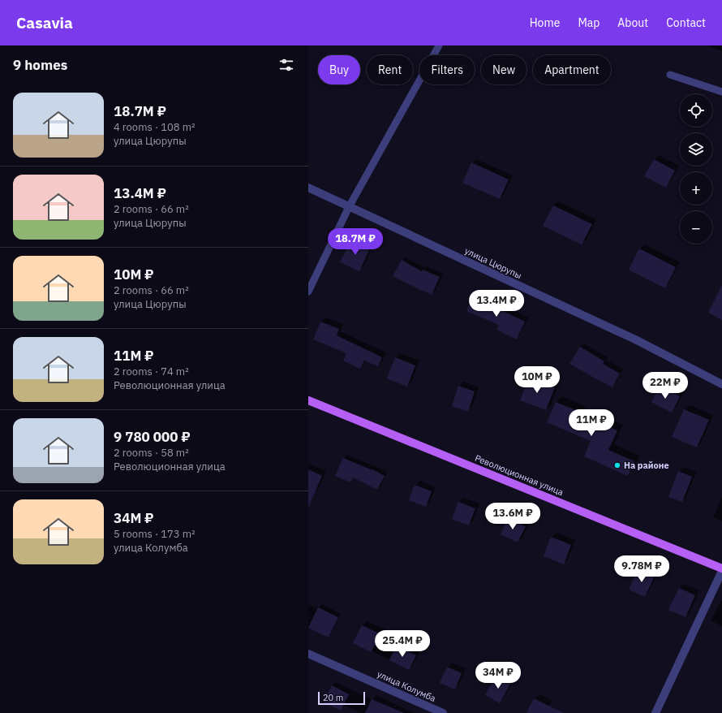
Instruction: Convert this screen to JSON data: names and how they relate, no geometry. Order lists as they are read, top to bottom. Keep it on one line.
{"streets":{"main road":["Революционная улица"],"street":["улица Цюрупы","улица Колумба"]},"places":["На районе"],"scale_bar":"20 m","page":{"header":"Casavia","nav":["Home","Map","About","Contact"],"heading":"9 homes","chip":["Buy","Rent","Filters","New","Apartment"],"list":[{"name":"18.7M ₽","note":"4 rooms · 108 m² · улица Цюрупы"},{"name":"13.4M ₽","note":"2 rooms · 66 m² · улица Цюрупы"},{"name":"10M ₽","note":"2 rooms · 66 m² · улица Цюрупы"},{"name":"11M ₽","note":"2 rooms · 74 m² · Революционная улица"},{"name":"9 780 000 ₽","note":"2 rooms · 58 m² · Революционная улица"},{"name":"34M ₽","note":"5 rooms · 173 m² · улица Колумба"}],"map_buttons":["+","−"],"price":["18.7M ₽","13.4M ₽","10M ₽","22M ₽","11M ₽","13.6M ₽","9.78M ₽","25.4M ₽","34M ₽"],"scale":"20 m"}}
